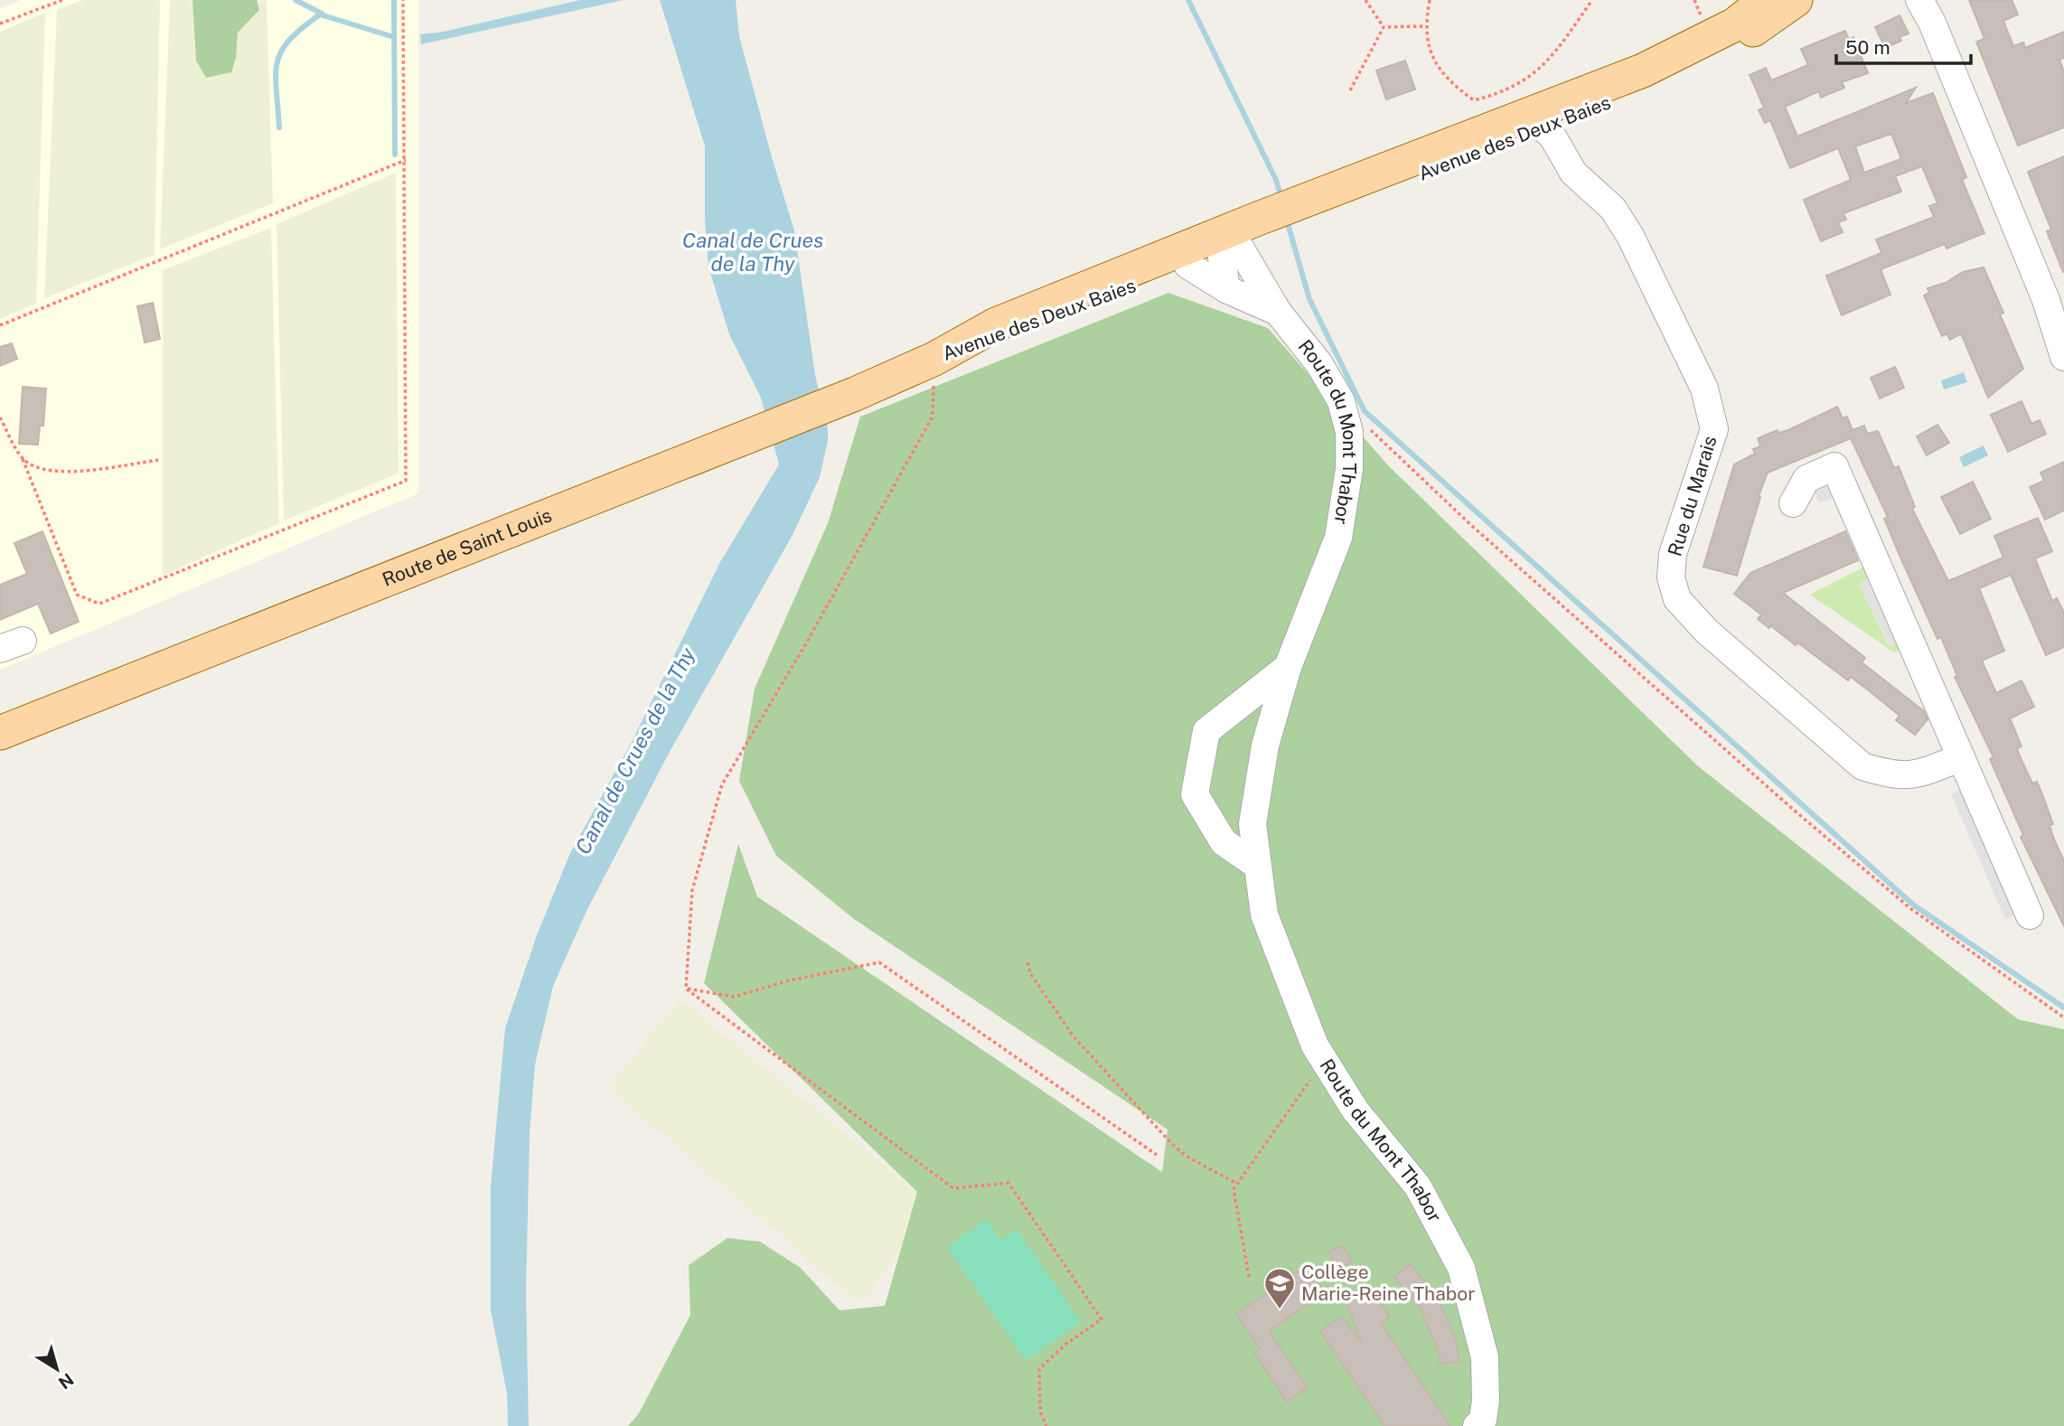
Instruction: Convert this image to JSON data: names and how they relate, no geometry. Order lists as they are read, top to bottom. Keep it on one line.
{"streets":{"main road":["Avenue des Deux Baies","Route de Saint Louis"],"street":["Route du Mont Thabor","Rue du Marais"]},"crossings":[["Avenue des Deux Baies","Route du Mont Thabor"],["Avenue des Deux Baies","Rue du Marais"],["Avenue des Deux Baies","Route de Saint Louis"]],"water":["Canal de Crues de la Thy"],"places":{"school or university":["Collège Marie-Reine Thabor"]},"scale_bar":"50 m","north":"bottom right"}
